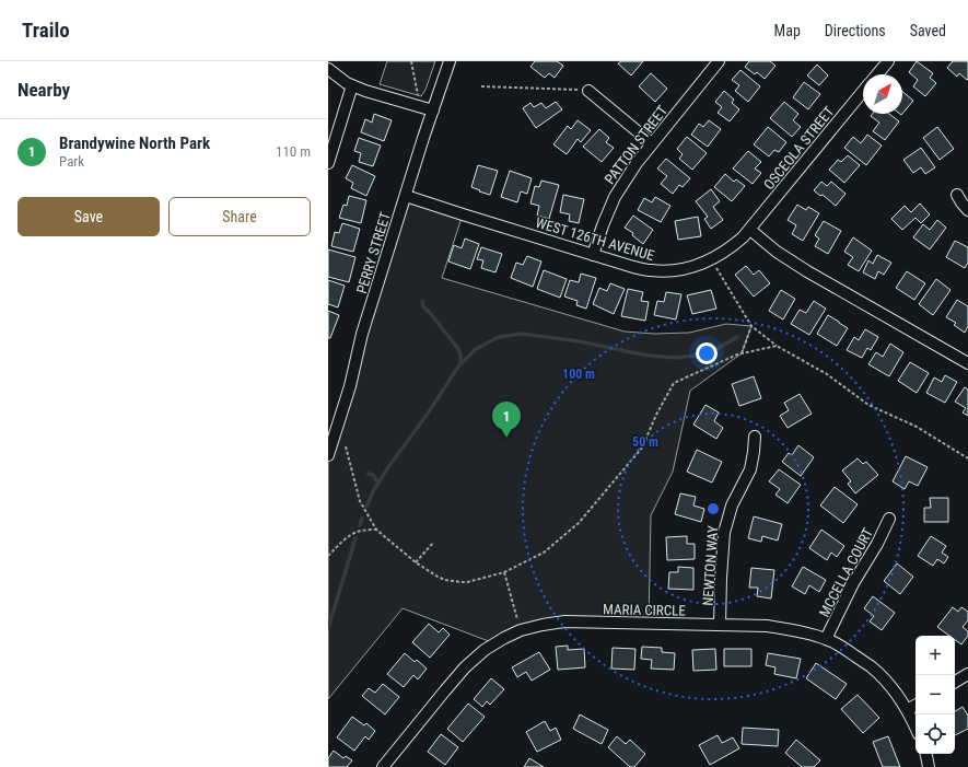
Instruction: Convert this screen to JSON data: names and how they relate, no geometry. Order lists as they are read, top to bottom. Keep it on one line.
{"streets":{"street":["PATTON STREET","OSCEOLA STREET","WEST 126TH AVENUE","PERRY STREET","NEWTON WAY","MCCELLA COURT","MARIA CIRCLE"]},"crossings":[["PATTON STREET","WEST 126TH AVENUE"],["OSCEOLA STREET","WEST 126TH AVENUE"],["WEST 126TH AVENUE","PERRY STREET"],["NEWTON WAY","MARIA CIRCLE"],["MCCELLA COURT","MARIA CIRCLE"]],"north":"top right","page":{"header":"Trailo","nav":["Map","Directions","Saved"],"heading":"Nearby","list":[{"mark":"1","name":"Brandywine North Park","note":"Park","value":"110 m"}],"buttons":["Save","Share"],"pins":"1","map_buttons":["+","−"]},"rings":["100 m","50 m"]}
